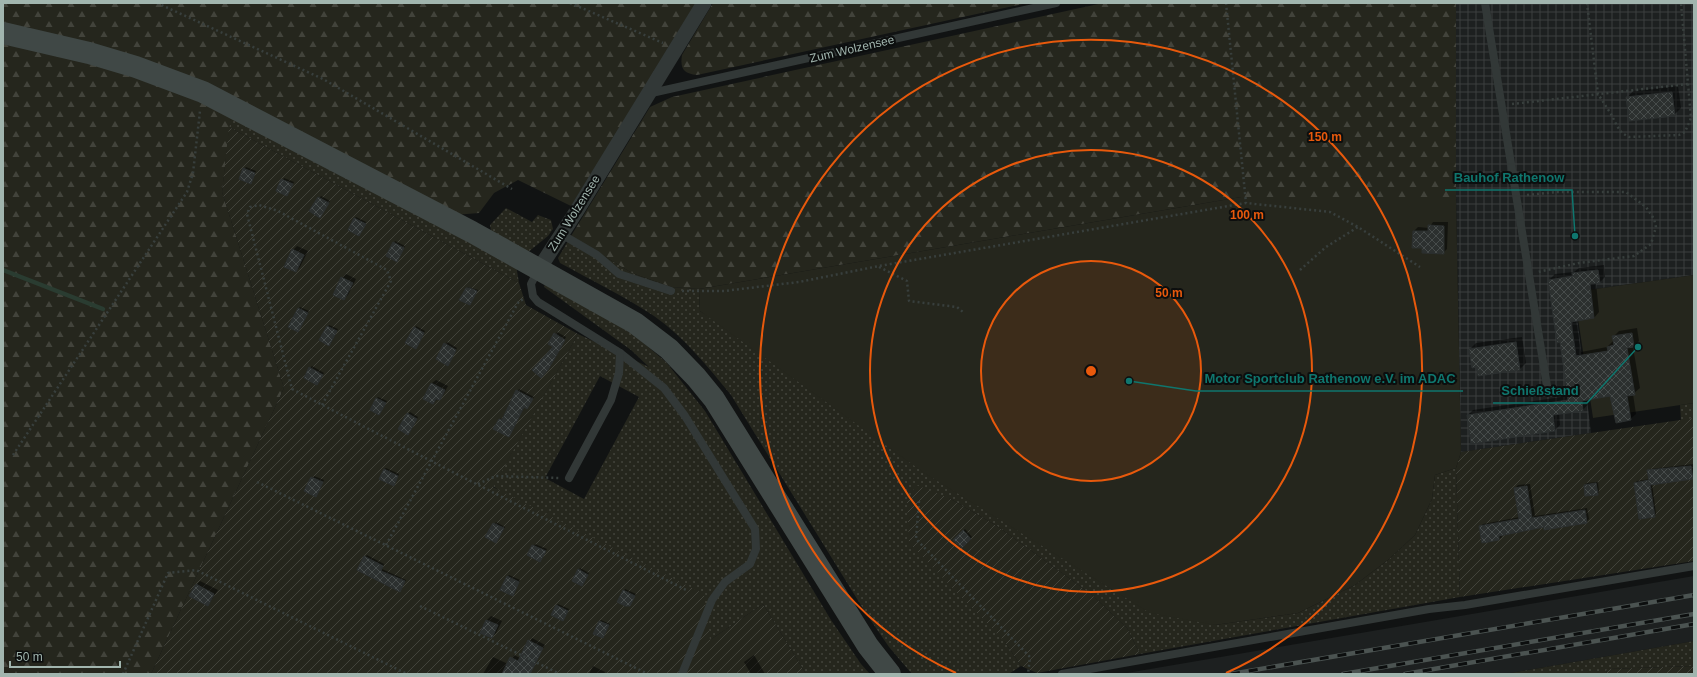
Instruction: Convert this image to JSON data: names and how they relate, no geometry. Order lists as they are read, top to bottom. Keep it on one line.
{"streets":{"street":["Zum Wolzensee"]},"places":["Bauhof Rathenow","Schießstand","Motor Sportclub Rathenow e.V. im ADAC"],"scale_bar":"50 m","rings":["150 m","100 m","50 m"]}
